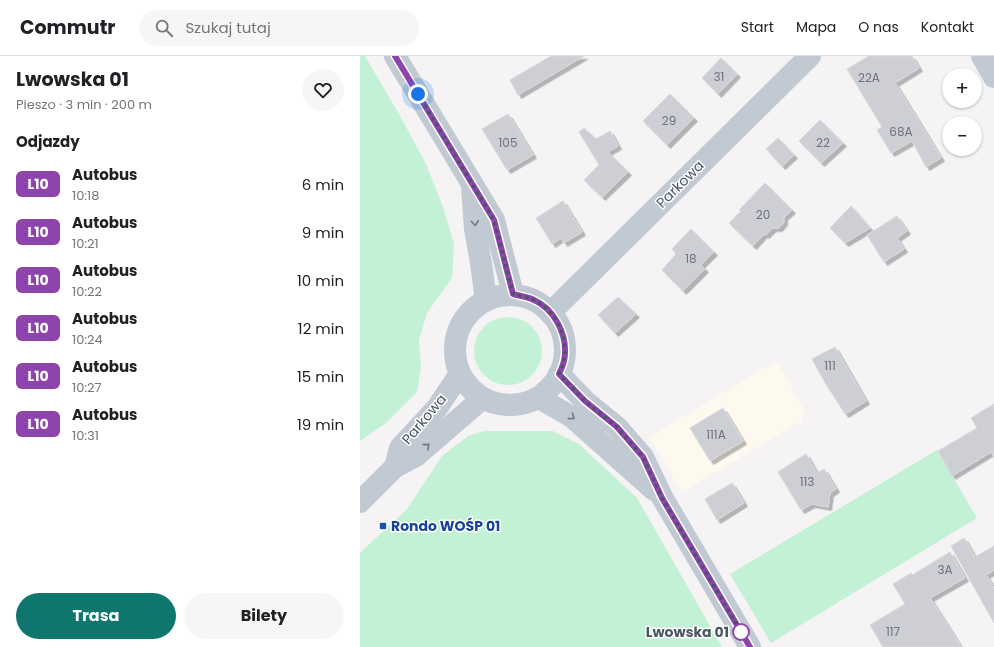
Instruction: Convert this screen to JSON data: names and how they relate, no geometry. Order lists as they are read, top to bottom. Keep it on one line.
{"streets":{"street":["Parkowa"]},"places":{"transit":["Rondo WOŚP 01"],"other":["Lwowska 01"]},"lines":["bus line L10"],"house_numbers":["31","22A","29","68A","105","22","20","18","111","111A","113","3A","117"],"page":{"header":"Commutr","search":"Szukaj tutaj","nav":["Start","Mapa","O nas","Kontakt"],"heading":[["Lwowska 01","Pieszo · 3 min · 200 m"],"Odjazdy"],"map_buttons":["+","−"],"list":[{"mark":"L10","name":"Autobus","note":"10:18","value":"6 min"},{"mark":"L10","name":"Autobus","note":"10:21","value":"9 min"},{"mark":"L10","name":"Autobus","note":"10:22","value":"10 min"},{"mark":"L10","name":"Autobus","note":"10:24","value":"12 min"},{"mark":"L10","name":"Autobus","note":"10:27","value":"15 min"},{"mark":"L10","name":"Autobus","note":"10:31","value":"19 min"}],"buttons":["Trasa","Bilety"]}}
